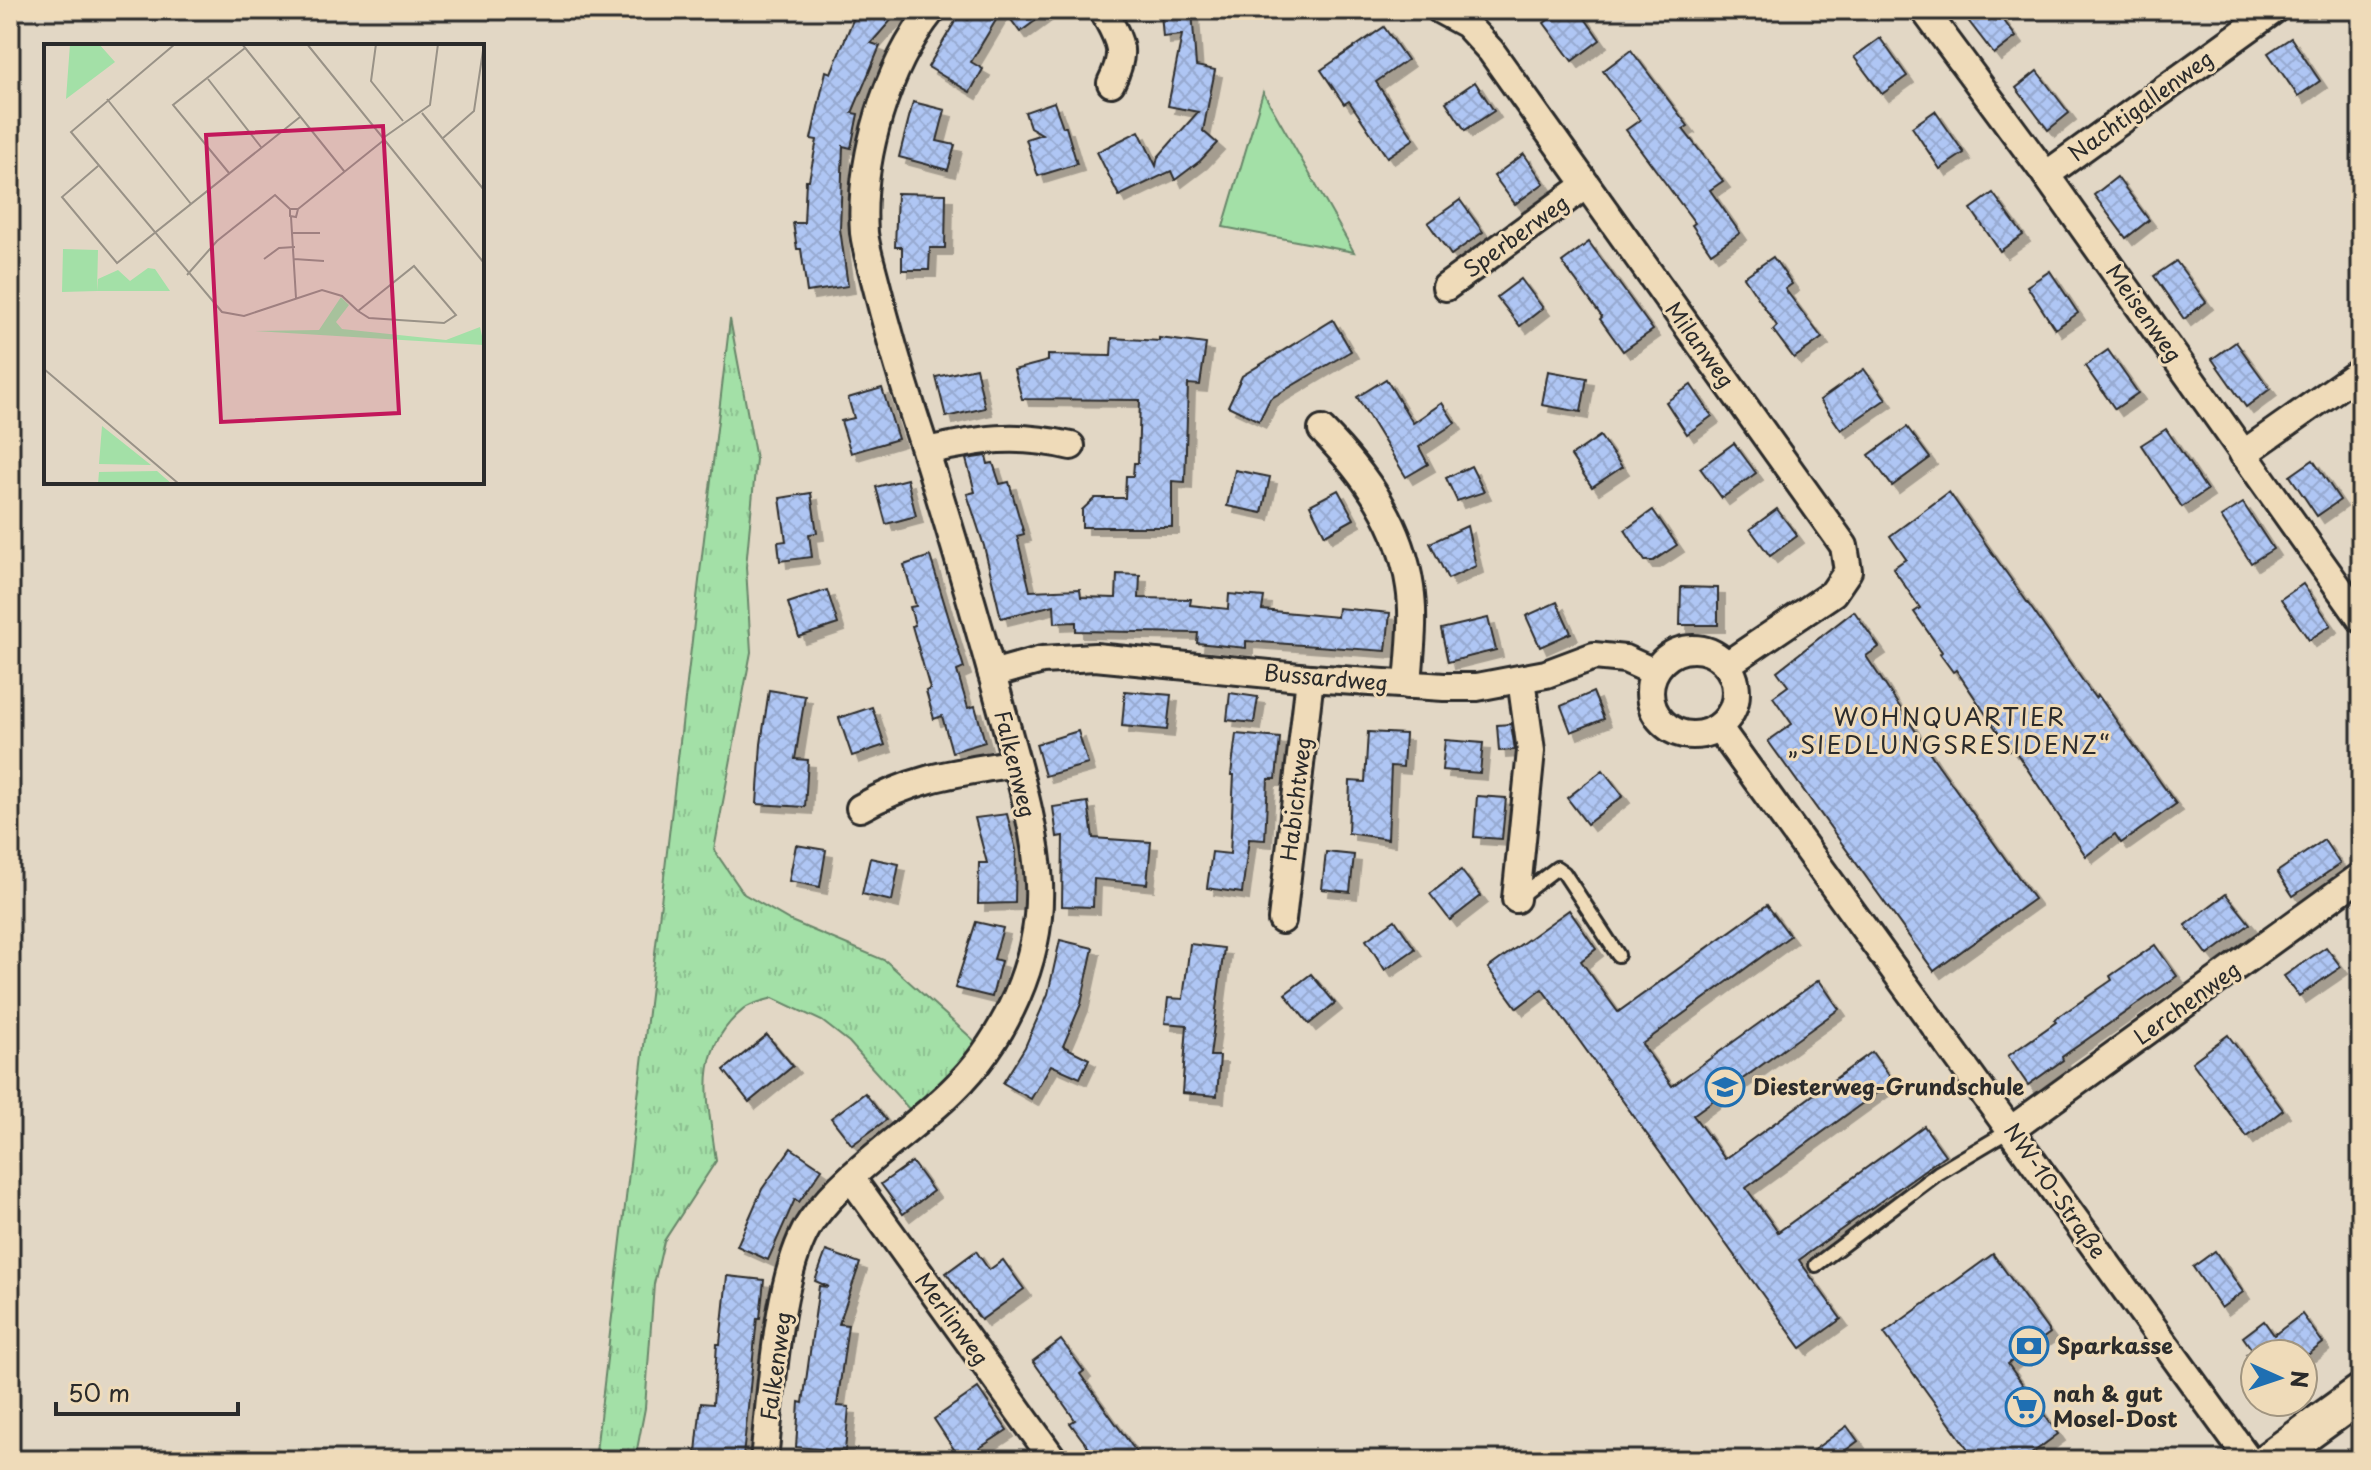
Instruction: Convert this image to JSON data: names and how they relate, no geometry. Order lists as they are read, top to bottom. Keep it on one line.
{"streets":{"street":["Nachtigallenweg","Sperberweg","Meisenweg","Milanweg","Bussardweg","Falkenweg","Habichtweg","Lerchenweg","NW-10-Straße","Merlinweg"]},"crossings":[["Nachtigallenweg","Meisenweg"],["Sperberweg","Milanweg"],["Milanweg","Bussardweg"],["Milanweg","NW-10-Straße"],["Bussardweg","Falkenweg"],["Bussardweg","Habichtweg"],["Bussardweg","NW-10-Straße"],["Falkenweg","Merlinweg"],["Lerchenweg","NW-10-Straße"]],"districts":["WOHNQUARTIER „SIEDLUNGSRESIDENZ“"],"places":{"school or university":["Diesterweg-Grundschule"],"bank":["Sparkasse"],"supermarket":["nah & gut Mosel-Dost"]},"scale_bar":"50 m","north":"right"}
